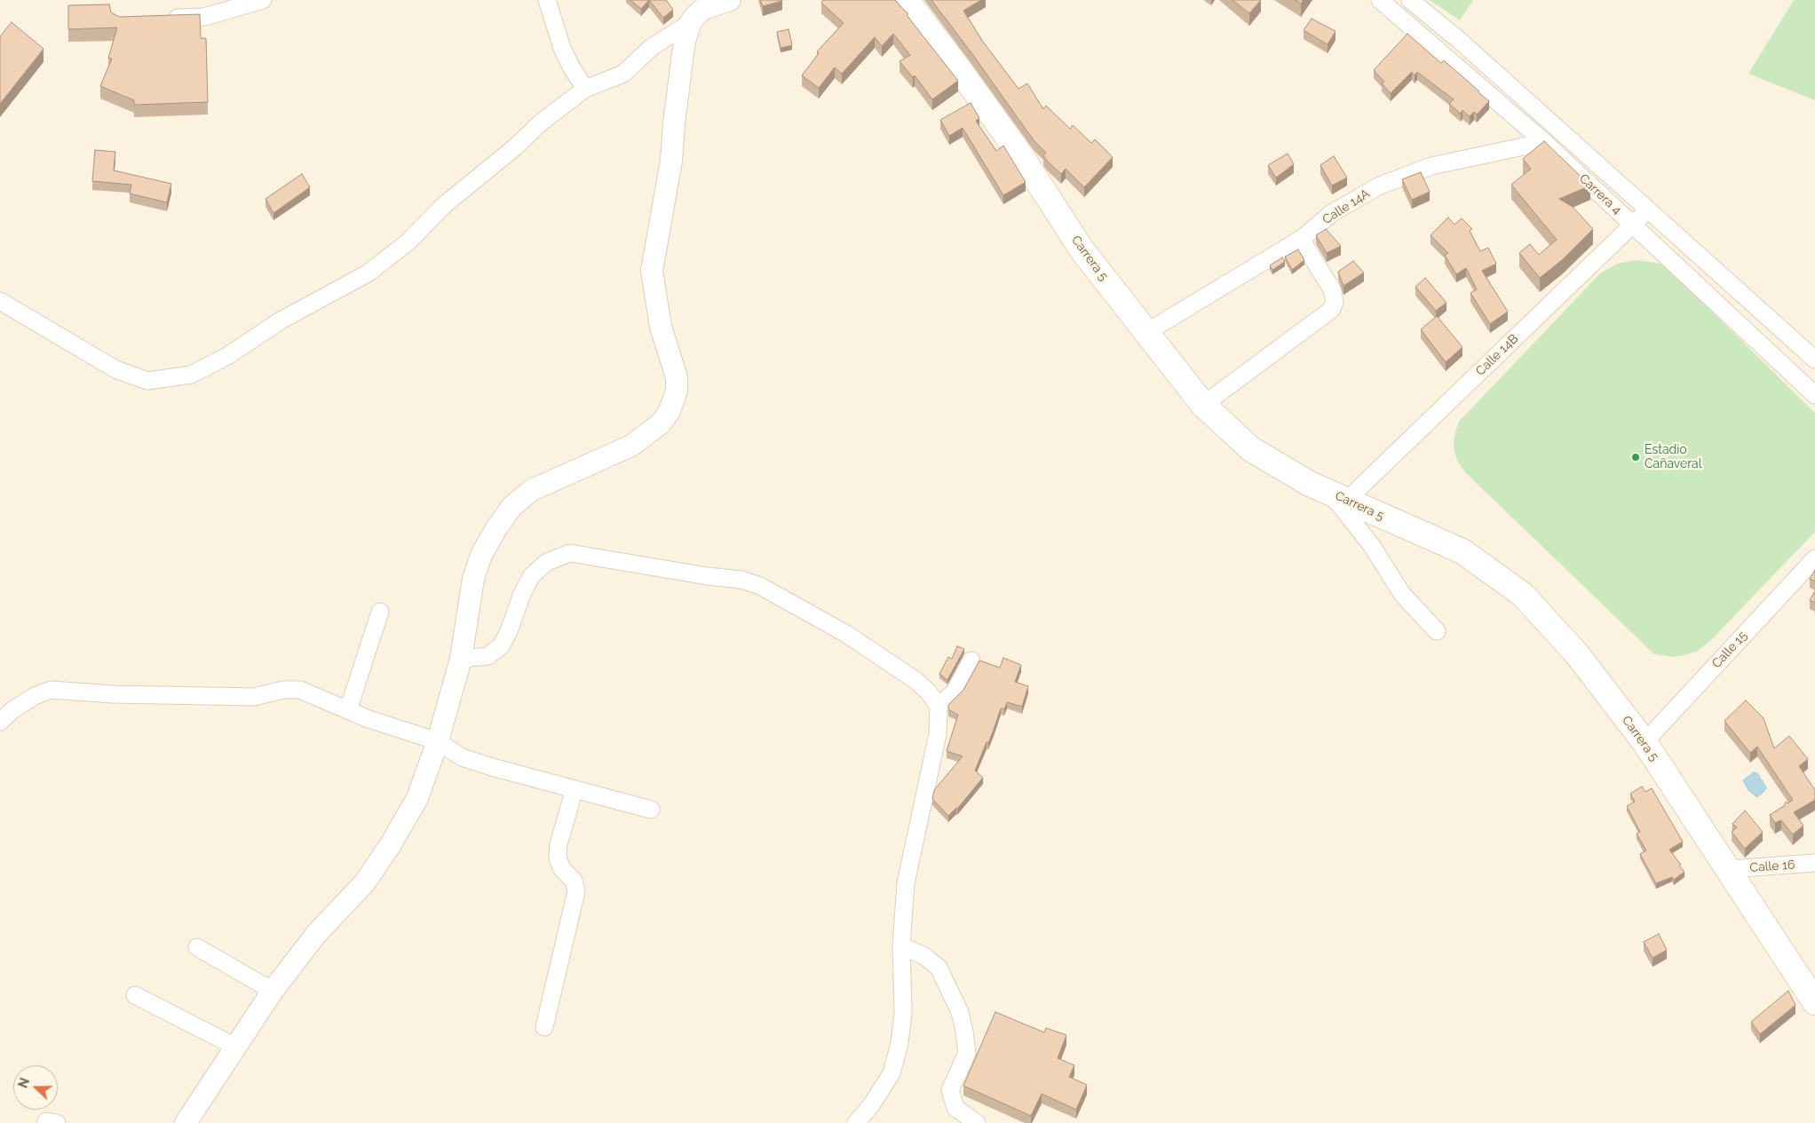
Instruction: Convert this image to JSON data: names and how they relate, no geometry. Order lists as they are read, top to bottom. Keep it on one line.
{"streets":{"main road":["Carrera 5"],"street":["Carrera 4","Calle 14A","Calle 14B","Calle 15","Calle 16"]},"crossings":[["Carrera 4","Calle 14A"],["Carrera 4","Calle 14B"],["Calle 14A","Carrera 5"],["Carrera 5","Calle 14B"],["Carrera 5","Calle 15"],["Carrera 5","Calle 16"]],"places":["Estadio Cañaveral"],"north":"left"}
